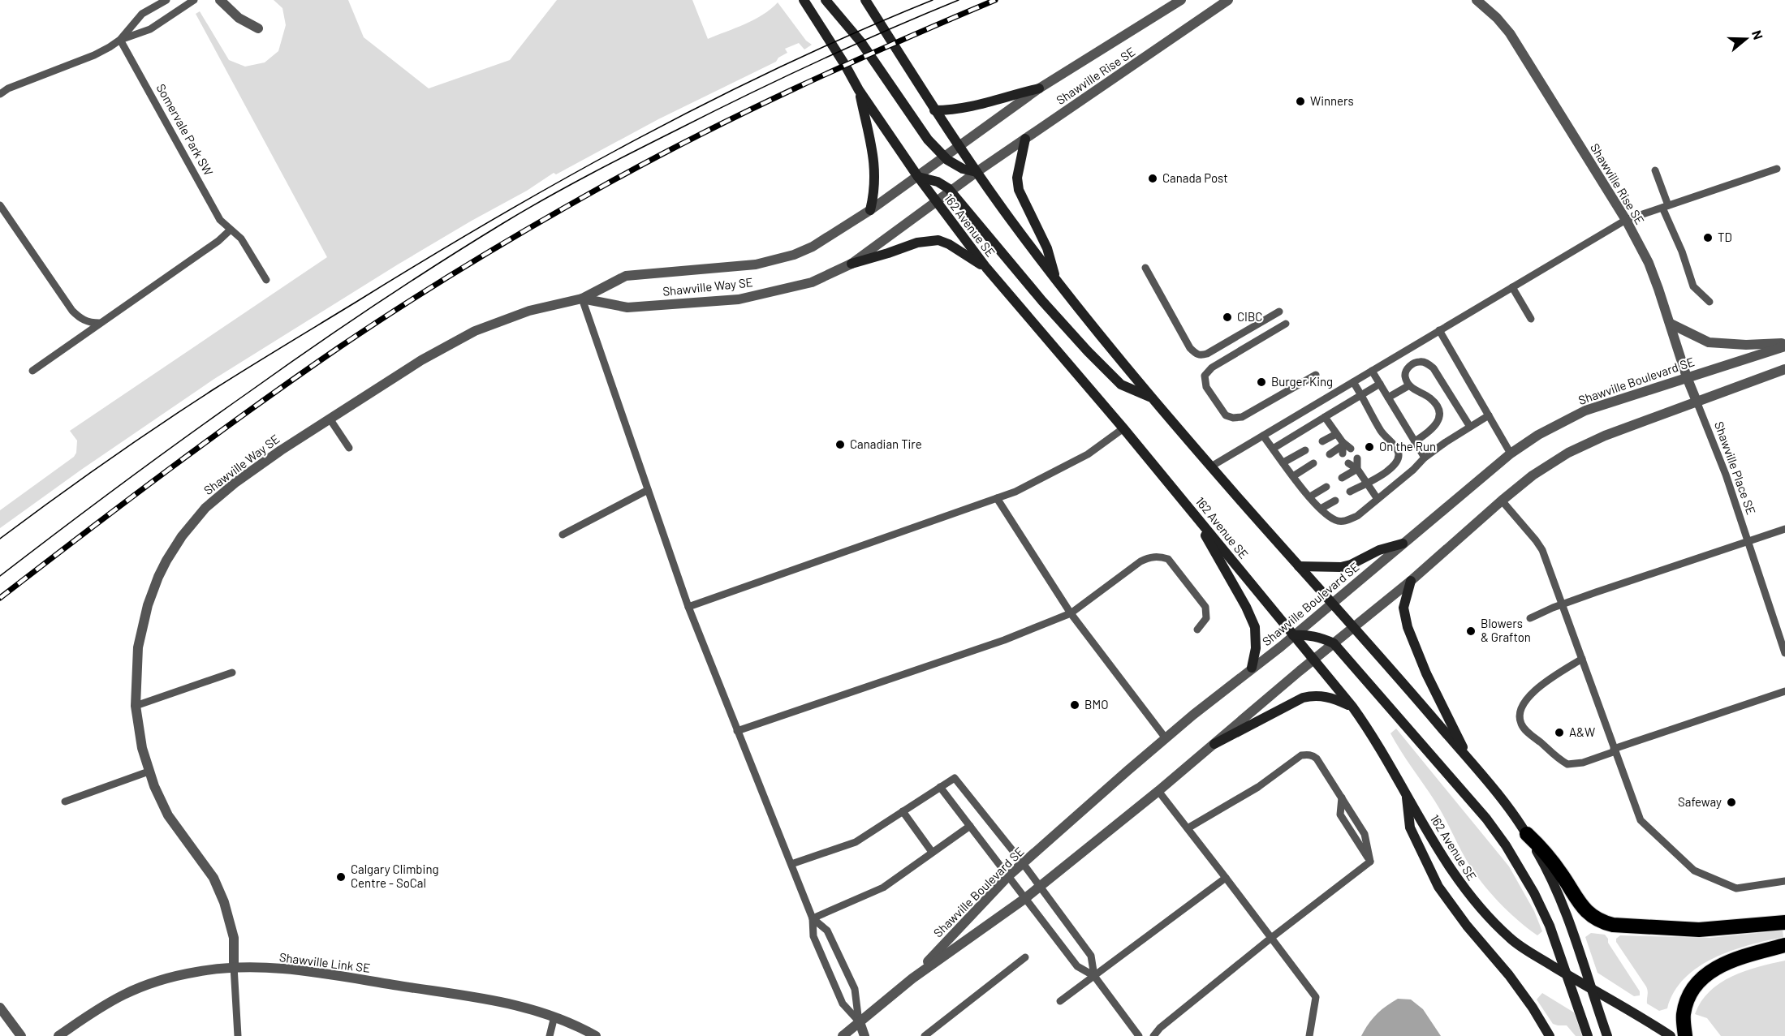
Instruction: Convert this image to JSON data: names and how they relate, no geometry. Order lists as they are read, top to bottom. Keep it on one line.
{"streets":{"main road":["162 Avenue SE"],"street":["Shawville Rise SE","Shawville Way SE","Shawville Boulevard SE","Shawville Link SE"],"lane":["Somervale Park SW","Shawville Place SE"]},"crossings":[["Shawville Rise SE","Shawville Way SE"],["Shawville Rise SE","Shawville Boulevard SE"],["Shawville Rise SE","Shawville Place SE"],["162 Avenue SE","Shawville Way SE"],["162 Avenue SE","Shawville Boulevard SE"],["Shawville Way SE","Shawville Link SE"],["Shawville Boulevard SE","Shawville Place SE"]],"places":["Winners","Canada Post","TD","CIBC","Burger King","Canadian Tire","On the Run","Blowers & Grafton","BMO","A&W","Safeway","Calgary Climbing Centre - SoCal"],"north":"right"}
